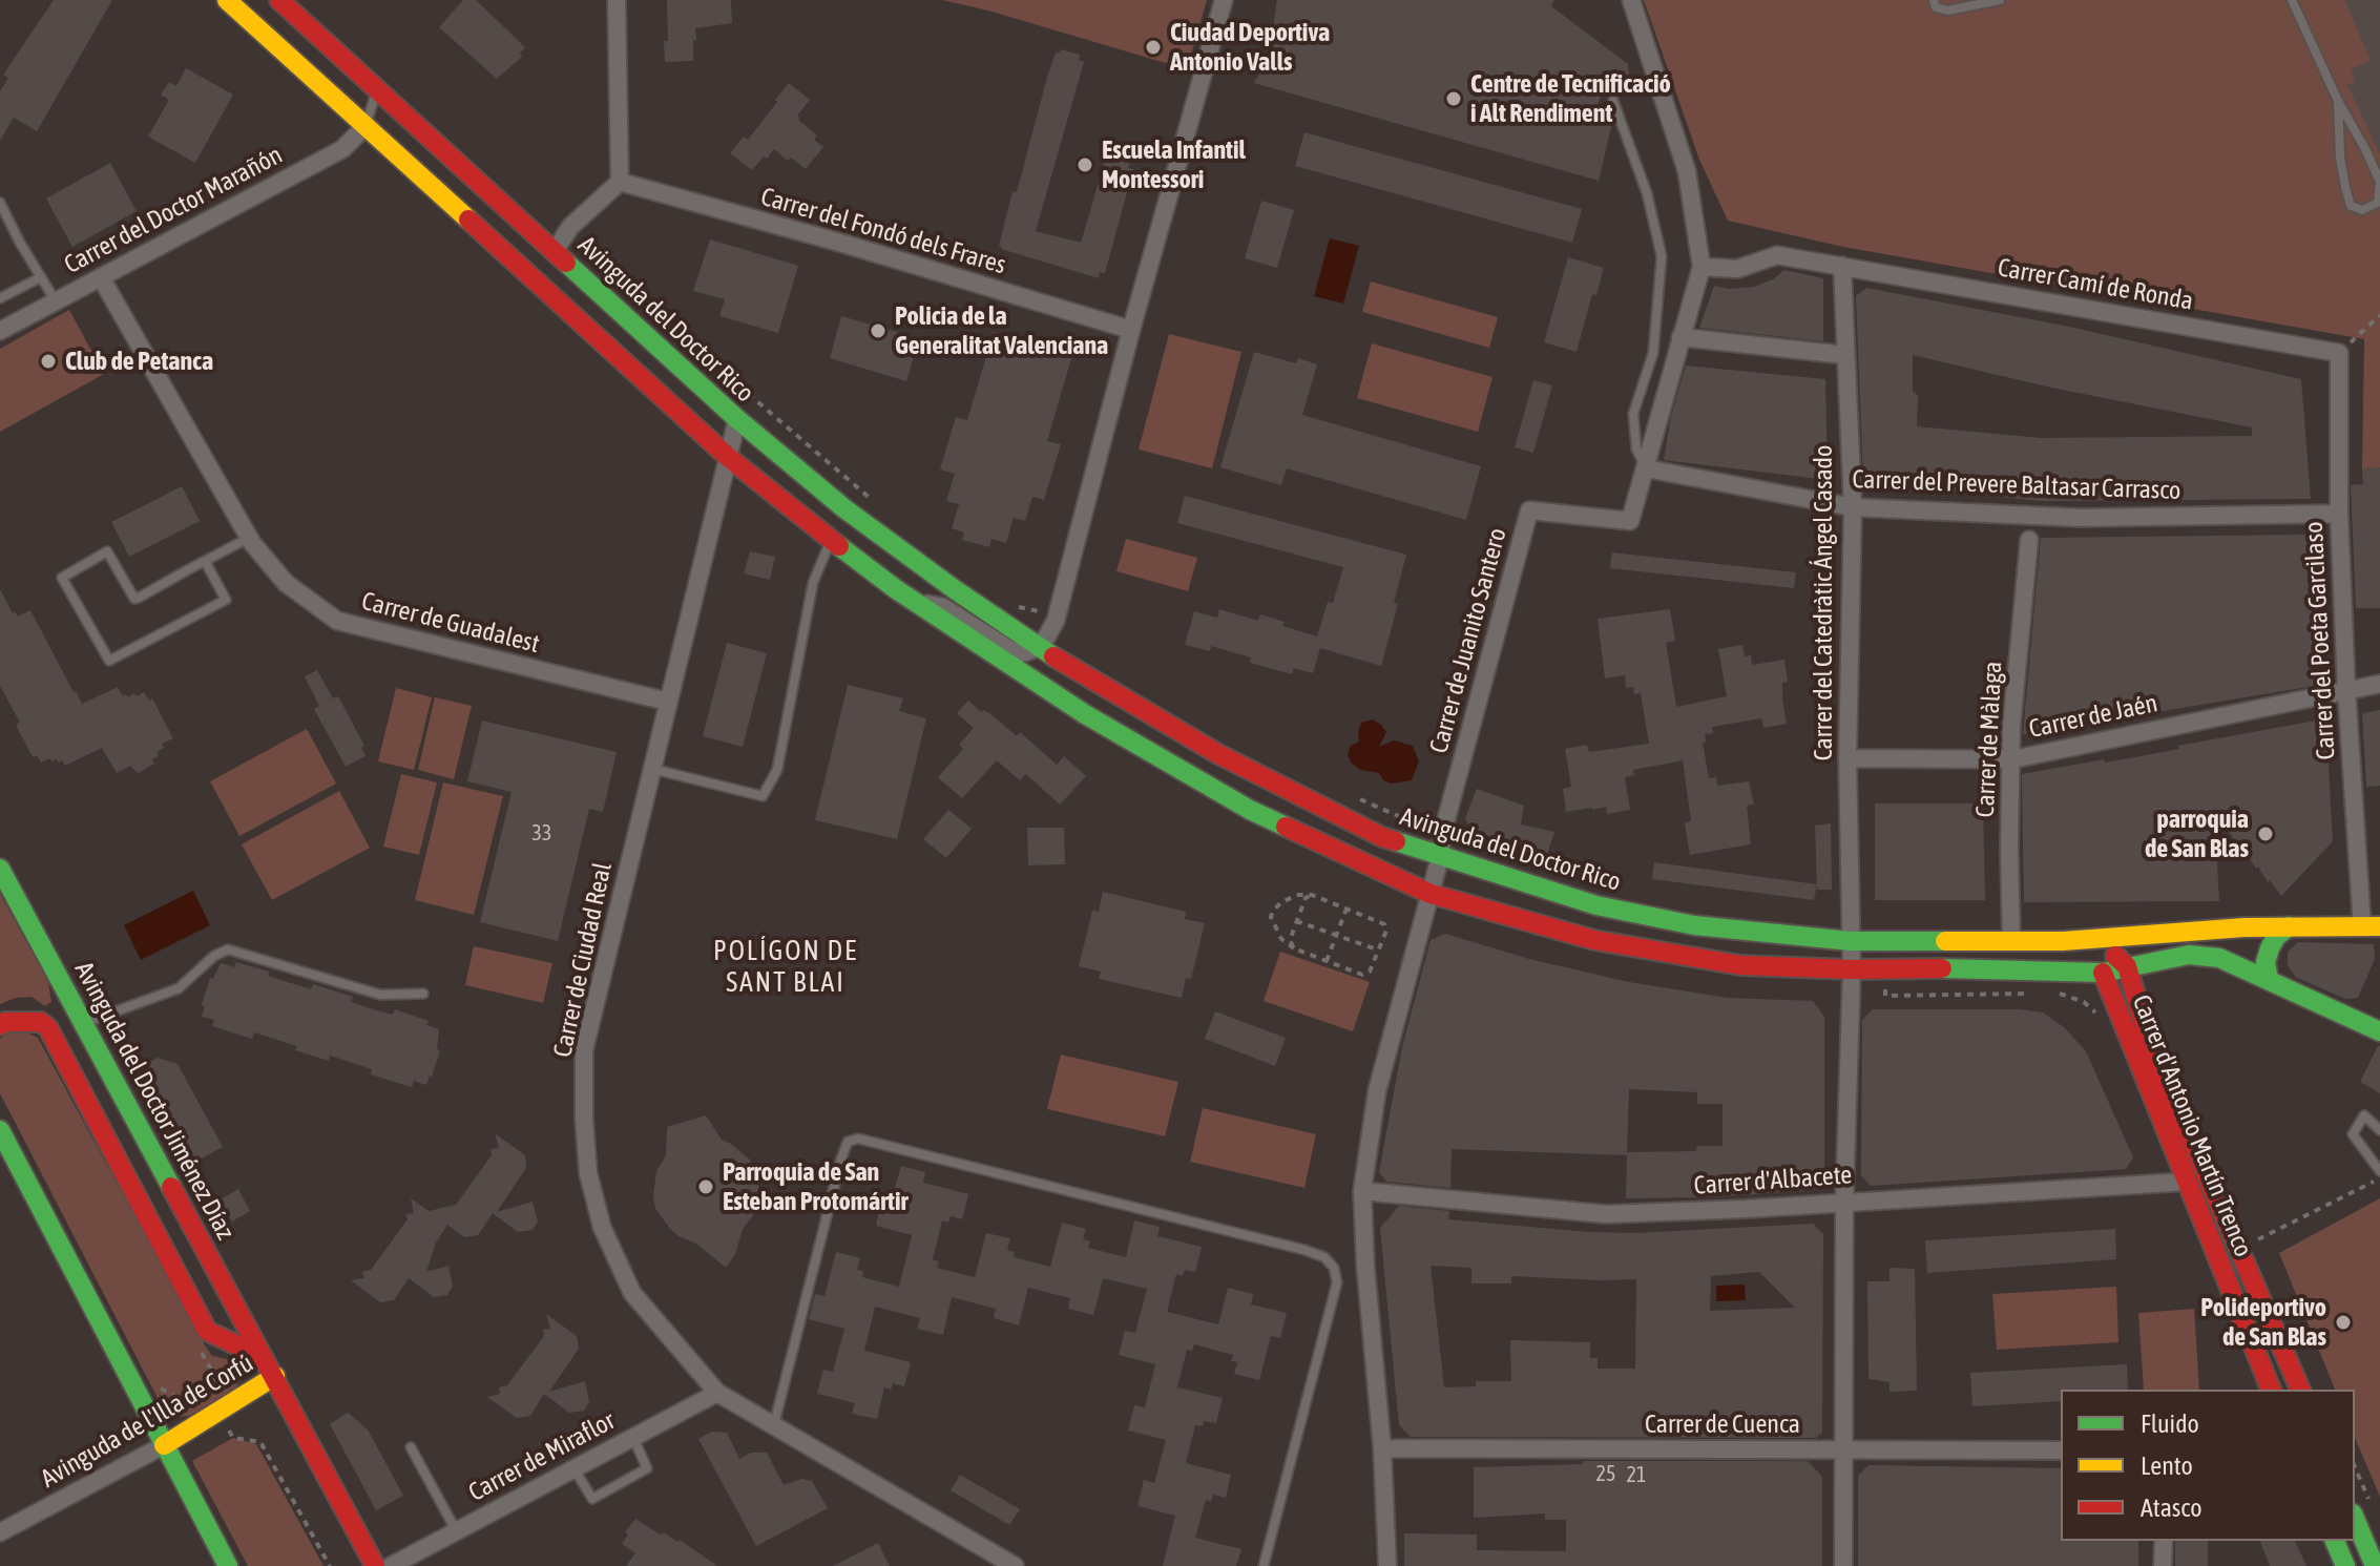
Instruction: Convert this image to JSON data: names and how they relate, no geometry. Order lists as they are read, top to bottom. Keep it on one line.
{"streets":{"street":["Carrer del Doctor Marañón","Carrer del Fondó dels Frares","Carrer Camí de Ronda","Avinguda del Doctor Rico","Carrer del Prevere Baltasar Carrasco","Carrer del Catedràtic Ángel Casado","Carrer de Guadalest","Carrer de Juanito Santero","Carrer del Poeta Garcilaso","Carrer de Jaén","Carrer de Màlaga","Carrer de Ciudad Real","Avinguda del Doctor Jiménez Díaz","Carrer d'Antonio Martín Trenco","Carrer d'Albacete","Avinguda de l'Illa de Corfú","Carrer de Cuenca","Carrer de Miraflor"]},"crossings":[["Carrer del Doctor Marañón","Avinguda del Doctor Rico"],["Carrer del Doctor Marañón","Carrer de Guadalest"],["Carrer Camí de Ronda","Carrer del Catedràtic Ángel Casado"],["Carrer Camí de Ronda","Carrer de Juanito Santero"],["Carrer Camí de Ronda","Carrer del Poeta Garcilaso"],["Avinguda del Doctor Rico","Carrer del Catedràtic Ángel Casado"],["Avinguda del Doctor Rico","Carrer de Juanito Santero"],["Avinguda del Doctor Rico","Carrer del Poeta Garcilaso"],["Avinguda del Doctor Rico","Carrer de Màlaga"],["Avinguda del Doctor Rico","Carrer de Ciudad Real"],["Avinguda del Doctor Rico","Carrer d'Antonio Martín Trenco"],["Carrer del Prevere Baltasar Carrasco","Carrer del Catedràtic Ángel Casado"],["Carrer del Prevere Baltasar Carrasco","Carrer de Juanito Santero"],["Carrer del Prevere Baltasar Carrasco","Carrer del Poeta Garcilaso"],["Carrer del Catedràtic Ángel Casado","Carrer de Jaén"],["Carrer del Catedràtic Ángel Casado","Carrer d'Albacete"],["Carrer del Catedràtic Ángel Casado","Carrer de Cuenca"],["Carrer de Guadalest","Carrer de Ciudad Real"],["Carrer de Juanito Santero","Carrer d'Albacete"],["Carrer de Juanito Santero","Carrer de Cuenca"],["Carrer del Poeta Garcilaso","Carrer de Jaén"],["Carrer de Jaén","Carrer de Màlaga"],["Carrer de Ciudad Real","Carrer de Miraflor"],["Avinguda del Doctor Jiménez Díaz","Avinguda de l'Illa de Corfú"],["Carrer d'Antonio Martín Trenco","Carrer d'Albacete"]],"districts":["POLÍGON DE SANT BLAI"],"places":["Ciudad Deportiva Antonio Valls","Centre de Tecnificació i Alt Rendiment","Escuela Infantil Montessori","Policia de la Generalitat Valenciana","Club de Petanca","parroquia de San Blas","Parroquia de San Esteban Protomártir","Polideportivo de San Blas"],"house_numbers":["33","25","21"],"legend":["Fluido","Lento","Atasco"]}
